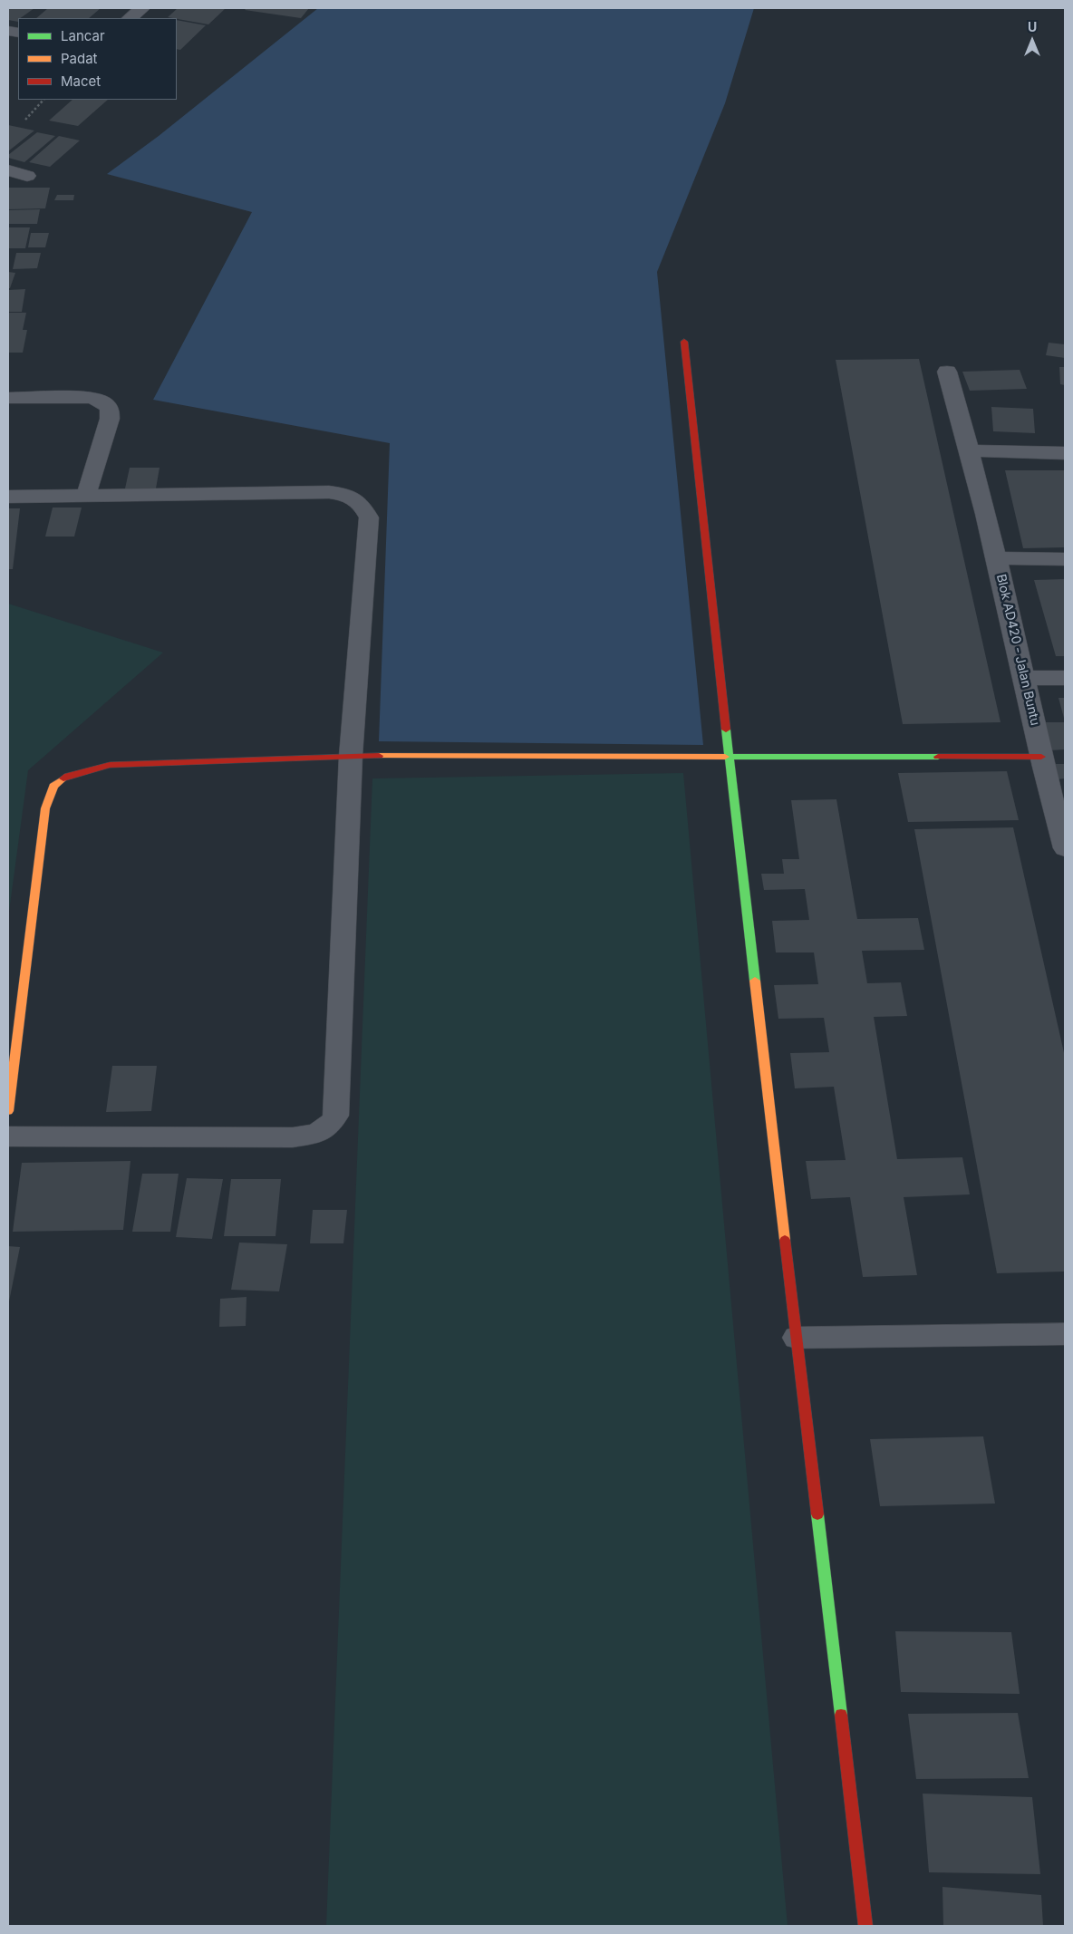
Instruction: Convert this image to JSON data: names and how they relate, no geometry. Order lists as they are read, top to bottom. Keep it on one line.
{"streets":{"street":["Blok AD420 - Jalan Buntu"]},"legend":["Lancar","Padat","Macet"],"north":"top"}
